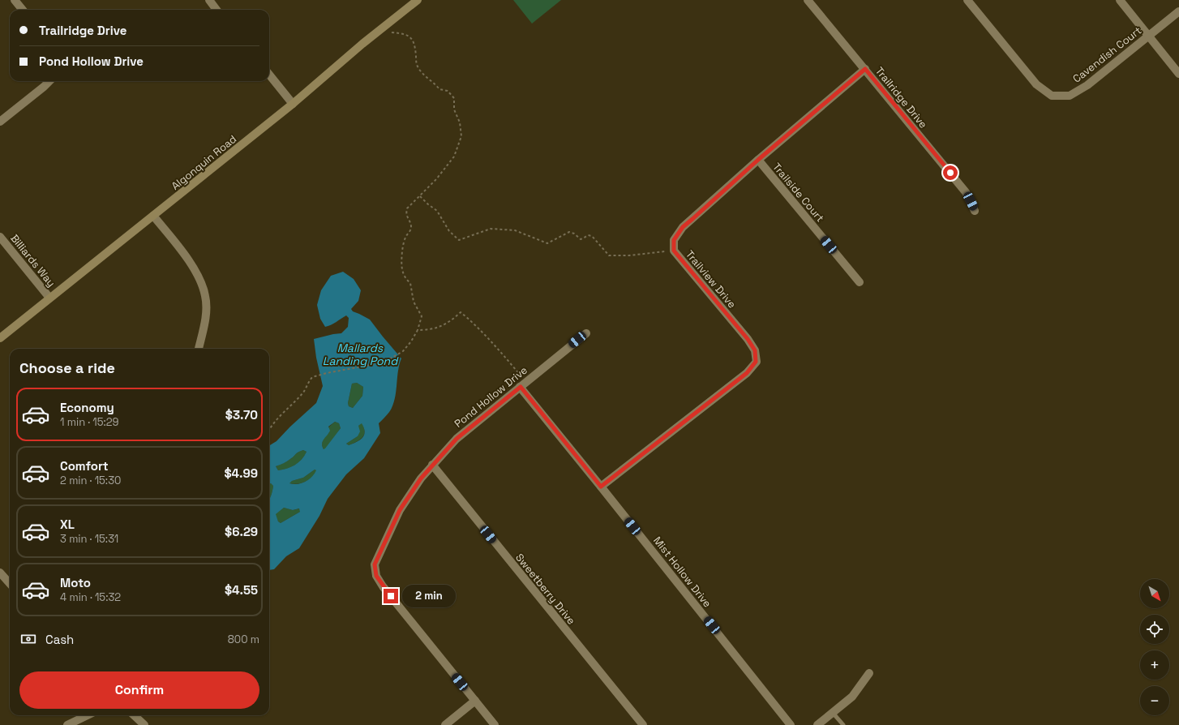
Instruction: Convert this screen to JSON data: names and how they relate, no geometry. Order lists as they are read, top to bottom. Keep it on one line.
{"streets":{"street":["Cavendish Court","Trailridge Drive","Algonquin Road","Trailside Court","Billiards Way","Trailview Drive","Pond Hollow Drive","Mist Hollow Drive","Sweetberry Drive"]},"crossings":[["Trailridge Drive","Trailview Drive"],["Algonquin Road","Billiards Way"],["Trailside Court","Trailview Drive"],["Trailview Drive","Mist Hollow Drive"],["Pond Hollow Drive","Mist Hollow Drive"],["Pond Hollow Drive","Sweetberry Drive"]],"water":["Mallards Landing Pond"],"north":"bottom right","page":{"banner":["Trailridge Drive","Pond Hollow Drive"],"heading":"Choose a ride","list":[{"name":"Economy","note":"1 min · 15:29","value":"$3.70"},{"name":"Comfort","note":"2 min · 15:30","value":"$4.99"},{"name":"XL","note":"3 min · 15:31","value":"$6.29"},{"name":"Moto","note":"4 min · 15:32","value":"$4.55"}],"map_buttons":["+","−"],"bubble":"2 min","pay":["Cash","800 m"],"buttons":"Confirm"}}
